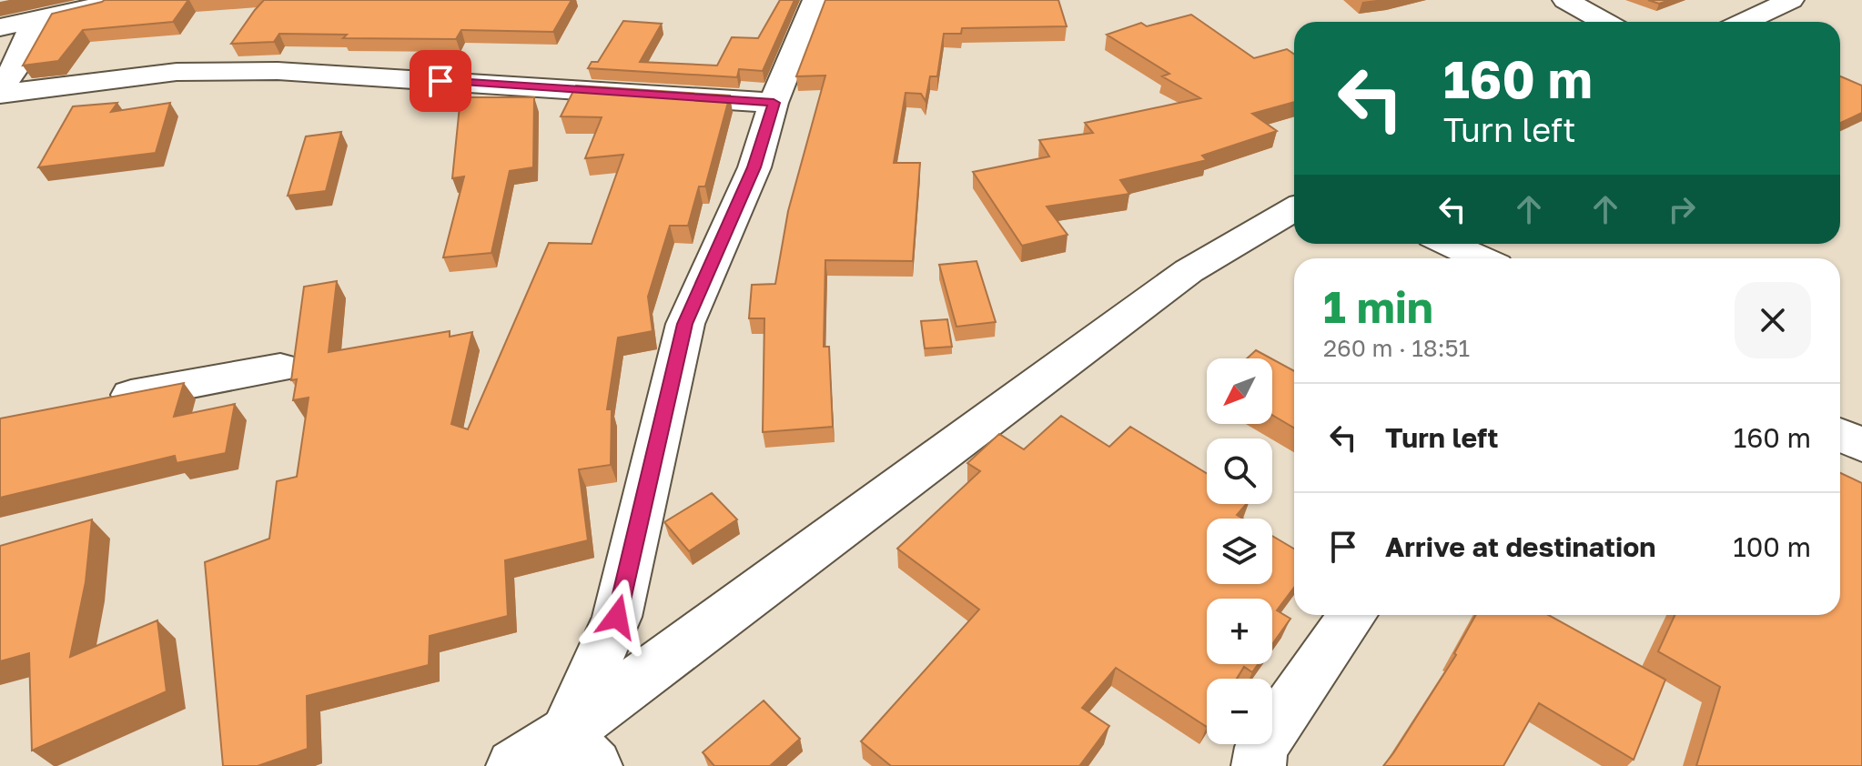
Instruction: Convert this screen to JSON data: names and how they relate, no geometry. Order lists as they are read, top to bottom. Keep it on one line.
{"north":"bottom left","page":{"turn":["160 m","Turn left"],"heading":["1 min","260 m · 18:51"],"map_buttons":["+","−"],"list":[{"name":"Turn left","value":"160 m"},{"name":"Arrive at destination","value":"100 m"}]}}
